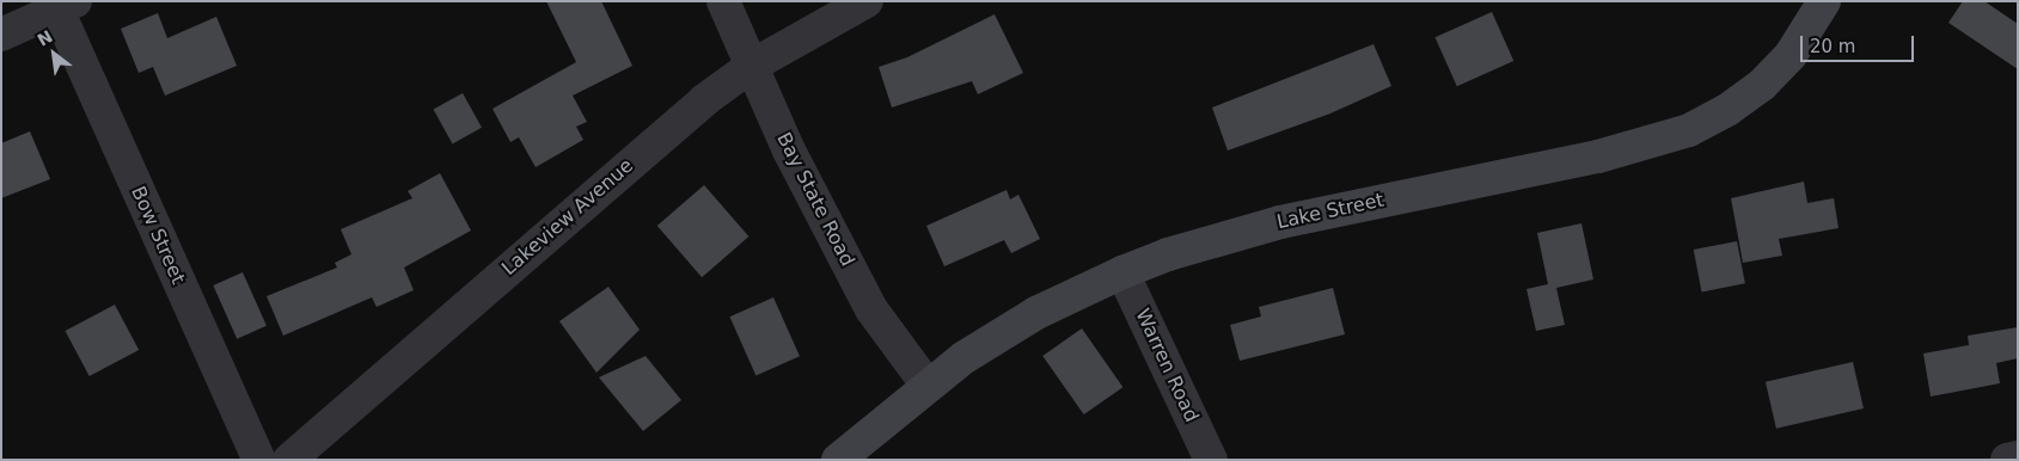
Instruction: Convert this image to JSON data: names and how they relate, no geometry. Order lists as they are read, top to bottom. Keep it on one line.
{"streets":{"street":["Bay State Road","Lake Street","Lakeview Avenue","Bow Street","Warren Road"]},"crossings":[["Bay State Road","Lake Street"],["Bay State Road","Lakeview Avenue"],["Lake Street","Warren Road"]],"scale_bar":"20 m","north":"top left"}
